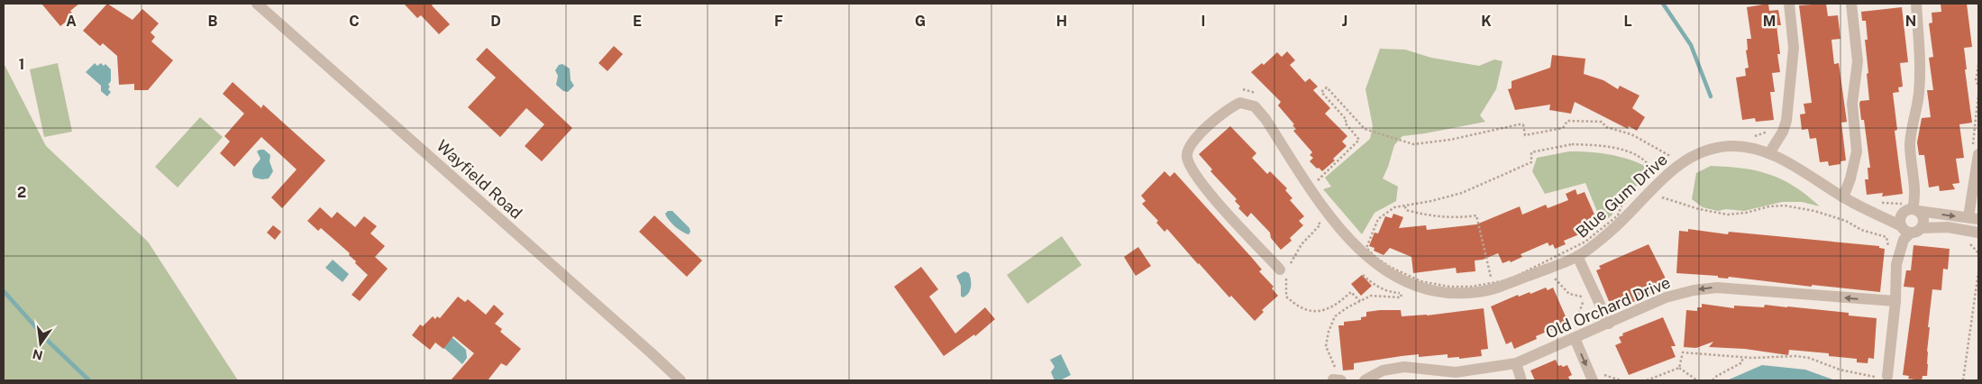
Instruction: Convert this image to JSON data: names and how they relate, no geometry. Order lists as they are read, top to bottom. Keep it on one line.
{"streets":{"street":["Wayfield Road","Blue Gum Drive","Old Orchard Drive"]},"one_way":["Old Orchard Drive"],"north":"bottom","grid":{"columns":["A","B","C","D","E","F","G","H","I","J","K","L","M","N"],"rows":["1","2"]}}
